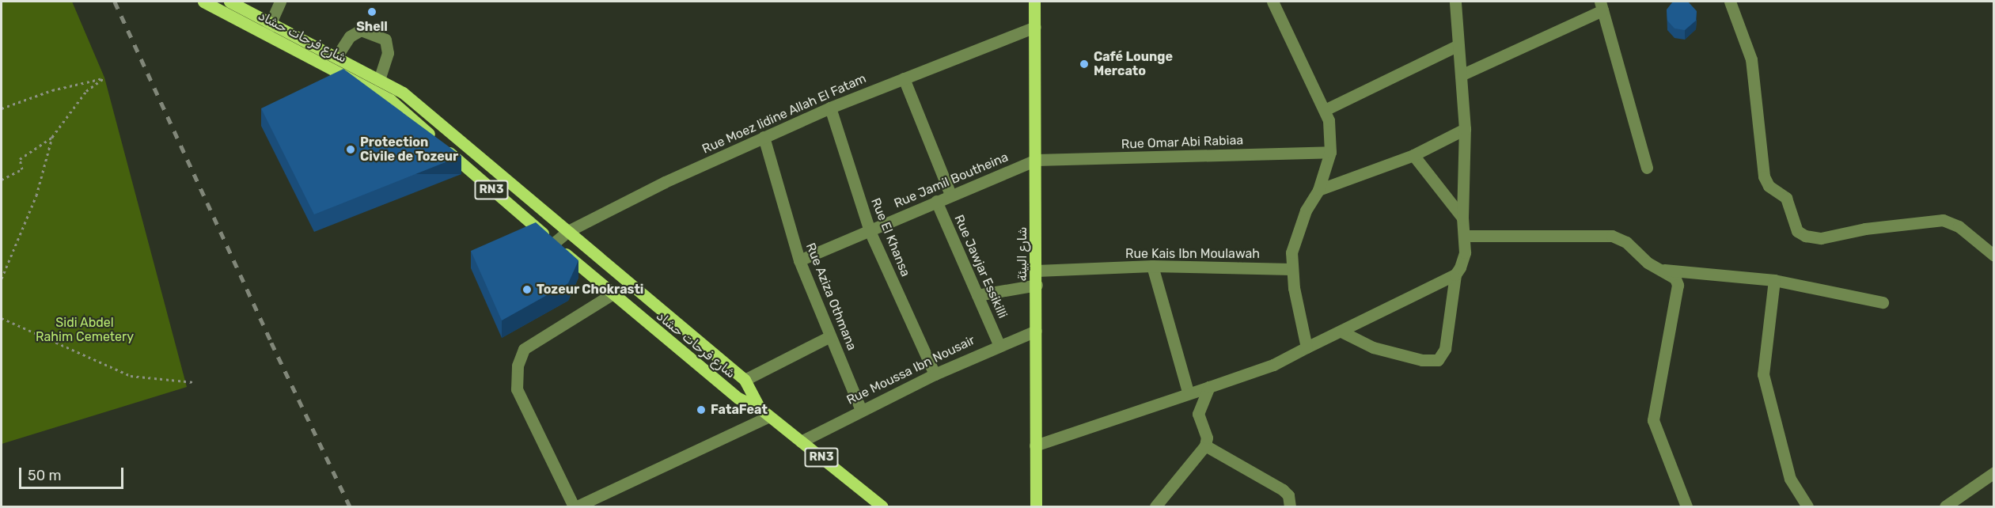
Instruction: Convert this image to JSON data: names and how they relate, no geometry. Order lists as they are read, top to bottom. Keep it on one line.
{"streets":{"main road":["شارع فرحات حشاد","RN3","شارع البيئة"],"street":["Rue Moez lidine Allah El Fatam","Rue Omar Abi Rabiaa","Rue Jamil Boutheina","Rue El Khansa","Rue Kais Ibn Moulawah","Rue Jawjar Essikilli","Rue Aziza Othmana","Rue Moussa Ibn Nousair"]},"crossings":[["شارع فرحات حشاد","Rue Moez lidine Allah El Fatam"],["شارع فرحات حشاد","Rue Moussa Ibn Nousair"],["Rue Moez lidine Allah El Fatam","Rue El Khansa"],["Rue Moez lidine Allah El Fatam","شارع البيئة"],["Rue Moez lidine Allah El Fatam","Rue Aziza Othmana"],["Rue Omar Abi Rabiaa","Rue Jamil Boutheina"],["Rue Omar Abi Rabiaa","شارع البيئة"],["Rue Jamil Boutheina","Rue El Khansa"],["Rue Jamil Boutheina","شارع البيئة"],["Rue Jamil Boutheina","Rue Jawjar Essikilli"],["Rue Jamil Boutheina","Rue Aziza Othmana"],["Rue El Khansa","Rue Moussa Ibn Nousair"],["شارع البيئة","Rue Kais Ibn Moulawah"],["شارع البيئة","Rue Moussa Ibn Nousair"],["Rue Jawjar Essikilli","Rue Moussa Ibn Nousair"],["Rue Aziza Othmana","Rue Moussa Ibn Nousair"]],"parks":["Sidi Abdel Rahim Cemetery"],"places":["Shell","Café Lounge Mercato","Protection Civile de Tozeur","Tozeur Chokrasti","FataFeat"],"scale_bar":"50 m"}
